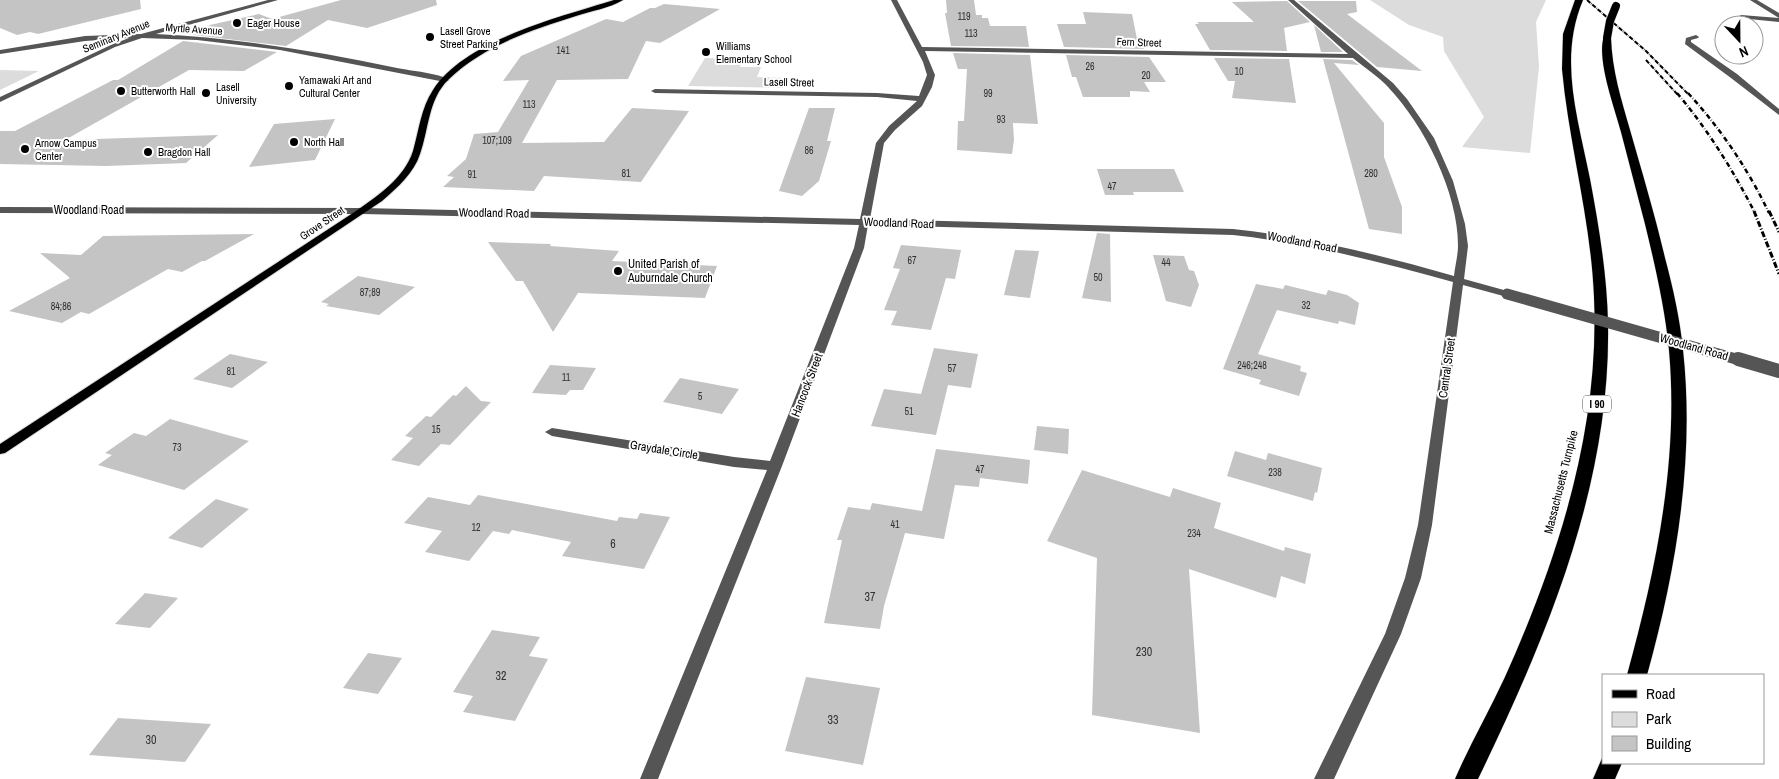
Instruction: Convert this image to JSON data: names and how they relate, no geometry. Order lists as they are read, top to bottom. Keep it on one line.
{"streets":{"highway":["I 90","Massachusetts Turnpike"],"main road":["Grove Street"],"street":["Myrtle Avenue","Seminary Avenue","Fern Street","Lasell Street","Woodland Road","Central Street","Hancock Street","Graydale Circle"]},"crossings":[["Myrtle Avenue","Seminary Avenue"],["Myrtle Avenue","Grove Street"],["Fern Street","Central Street"],["Fern Street","Hancock Street"],["Lasell Street","Hancock Street"],["Woodland Road","Grove Street"],["Woodland Road","Central Street"],["Woodland Road","Hancock Street"],["Hancock Street","Graydale Circle"]],"places":["Eager House","Lasell Grove Street Parking","Williams Elementary School","Yamawaki Art and Cultural Center","Butterworth Hall","Lasell University","North Hall","Arnow Campus Center","Bragdon Hall","United Parish of Auburndale Church"],"house_numbers":["119","113","141","26","10","20","99","113","93","107;109","86","81","280","91","47","67","44","50","87;89","32","84;86","246;248","57","81","11","5","51","15","73","47","238","41","12","234","6","37","230","32","33","30"],"legend":["Road","Park","Building"],"north":"bottom"}
